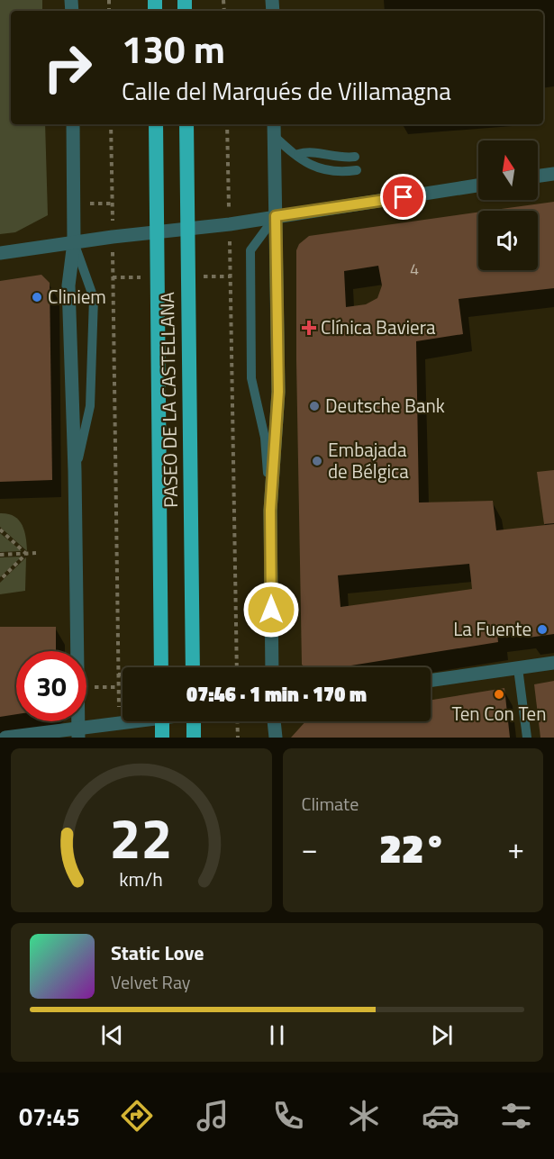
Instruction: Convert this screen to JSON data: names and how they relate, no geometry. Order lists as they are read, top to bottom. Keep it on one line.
{"streets":{"highway":["PASEO DE LA CASTELLANA"]},"places":{"other":["Cliniem","Deutsche Bank","Embajada de Bélgica","La Fuente","Ten Con Ten"],"health":["Clínica Baviera"]},"house_numbers":["4"],"north":"top","page":{"turn":["130 m","Calle del Marqués de Villamagna"],"limit":"30","trip":"07:46 · 1 min · 170 m","tile":"Climate","heat":["−","22°","+"],"song":["Static Love","Velvet Ray"],"tabs":"07:45","gauge":["22","km/h"]}}
